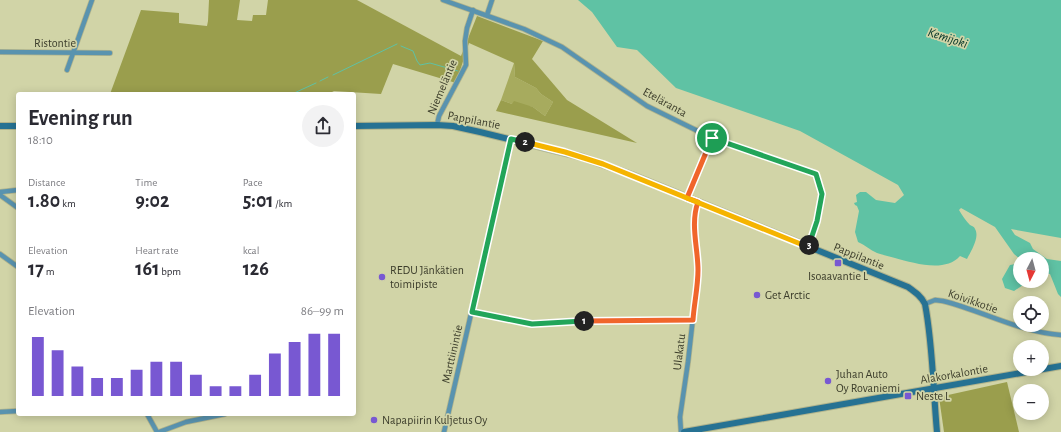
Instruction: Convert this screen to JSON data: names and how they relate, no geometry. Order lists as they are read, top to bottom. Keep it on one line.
{"streets":{"street":["Ristontie","Niemeläntie","Eteläranta","Pappilantie","Koivikkotie","Ulakatu","Marttiinintie","Alakorkalontie"]},"crossings":[["Niemeläntie","Eteläranta"],["Niemeläntie","Pappilantie"],["Eteläranta","Pappilantie"],["Pappilantie","Koivikkotie"],["Pappilantie","Ulakatu"],["Pappilantie","Marttiinintie"]],"water":["Kemijoki"],"places":{"transit":["Isoaavantie L","Neste L"],"other":["REDU Jänkätien toimipiste","Get Arctic","Juhan Auto Oy Rovaniemi","Napapiirin Kuljetus Oy"]},"north":"bottom","page":{"heading":["Evening run","18:10"],"pins":["2","3","1"],"stats":[["Distance","1.80 km"],["Time","9:02"],["Pace","5:01 /km"],["Elevation","17 m"],["Heart rate","161 bpm"],["kcal","126"]],"map_buttons":["+","−"],"chart":["Elevation","86–99 m"]}}
